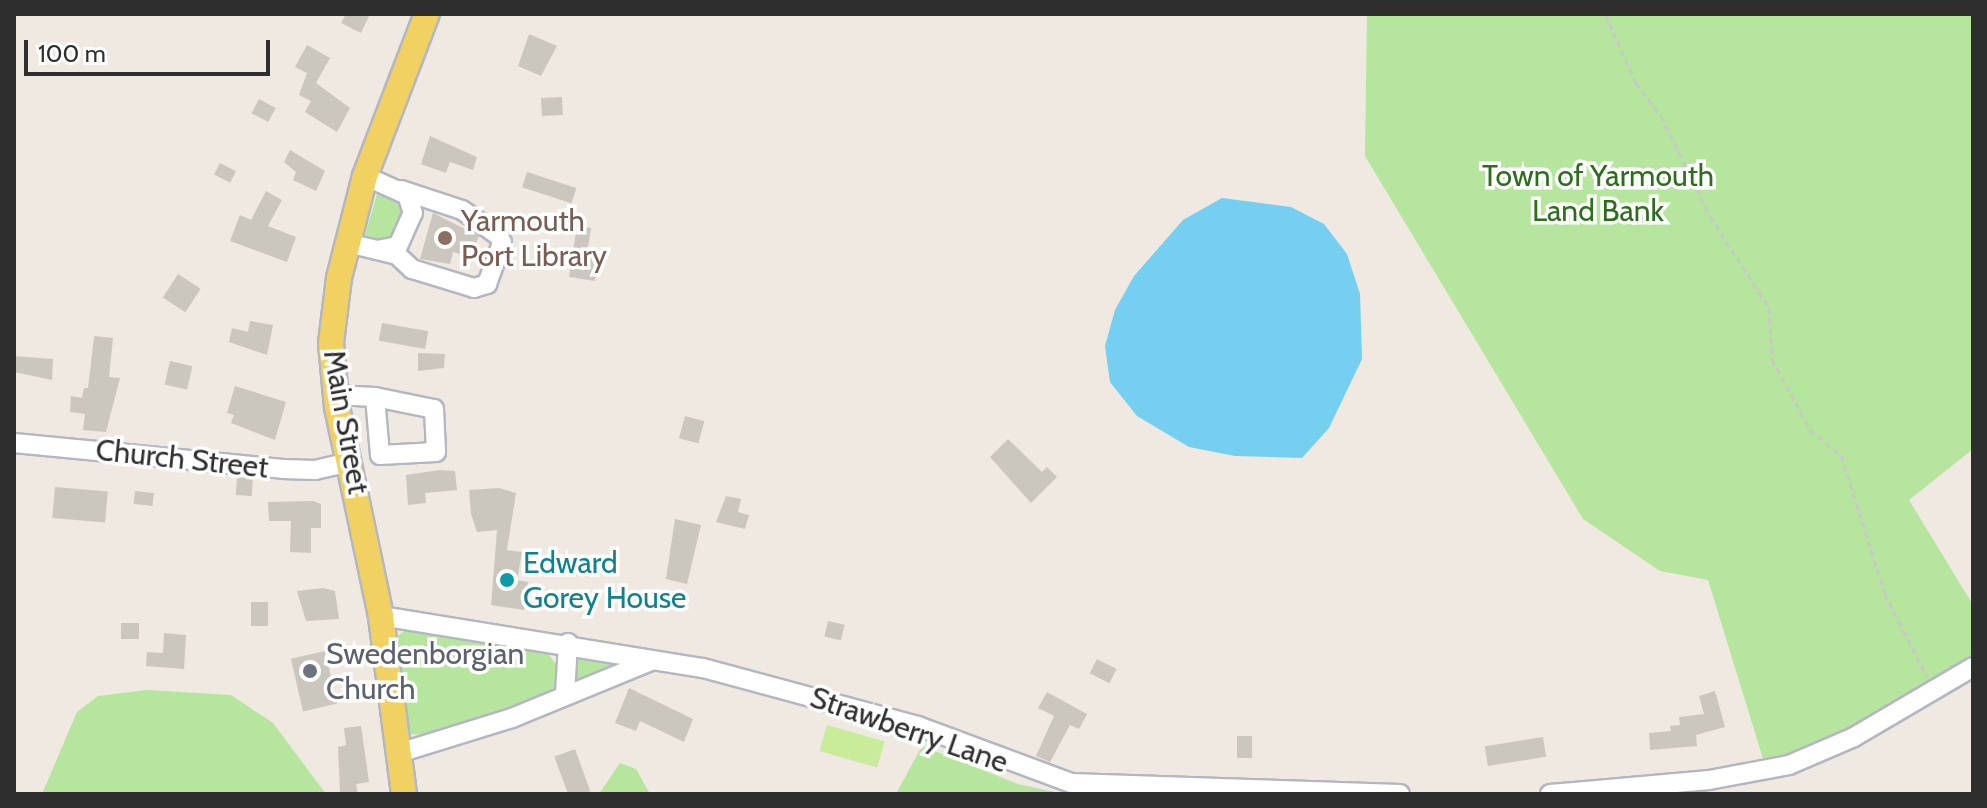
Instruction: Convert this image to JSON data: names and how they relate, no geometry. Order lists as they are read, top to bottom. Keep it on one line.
{"streets":{"main road":["Main Street"],"street":["Church Street","Strawberry Lane"]},"crossings":[["Main Street","Church Street"],["Main Street","Strawberry Lane"]],"parks":["Town of Yarmouth Land Bank"],"places":["Yarmouth Port Library","Edward Gorey House","Swedenborgian Church"],"scale_bar":"100 m"}
